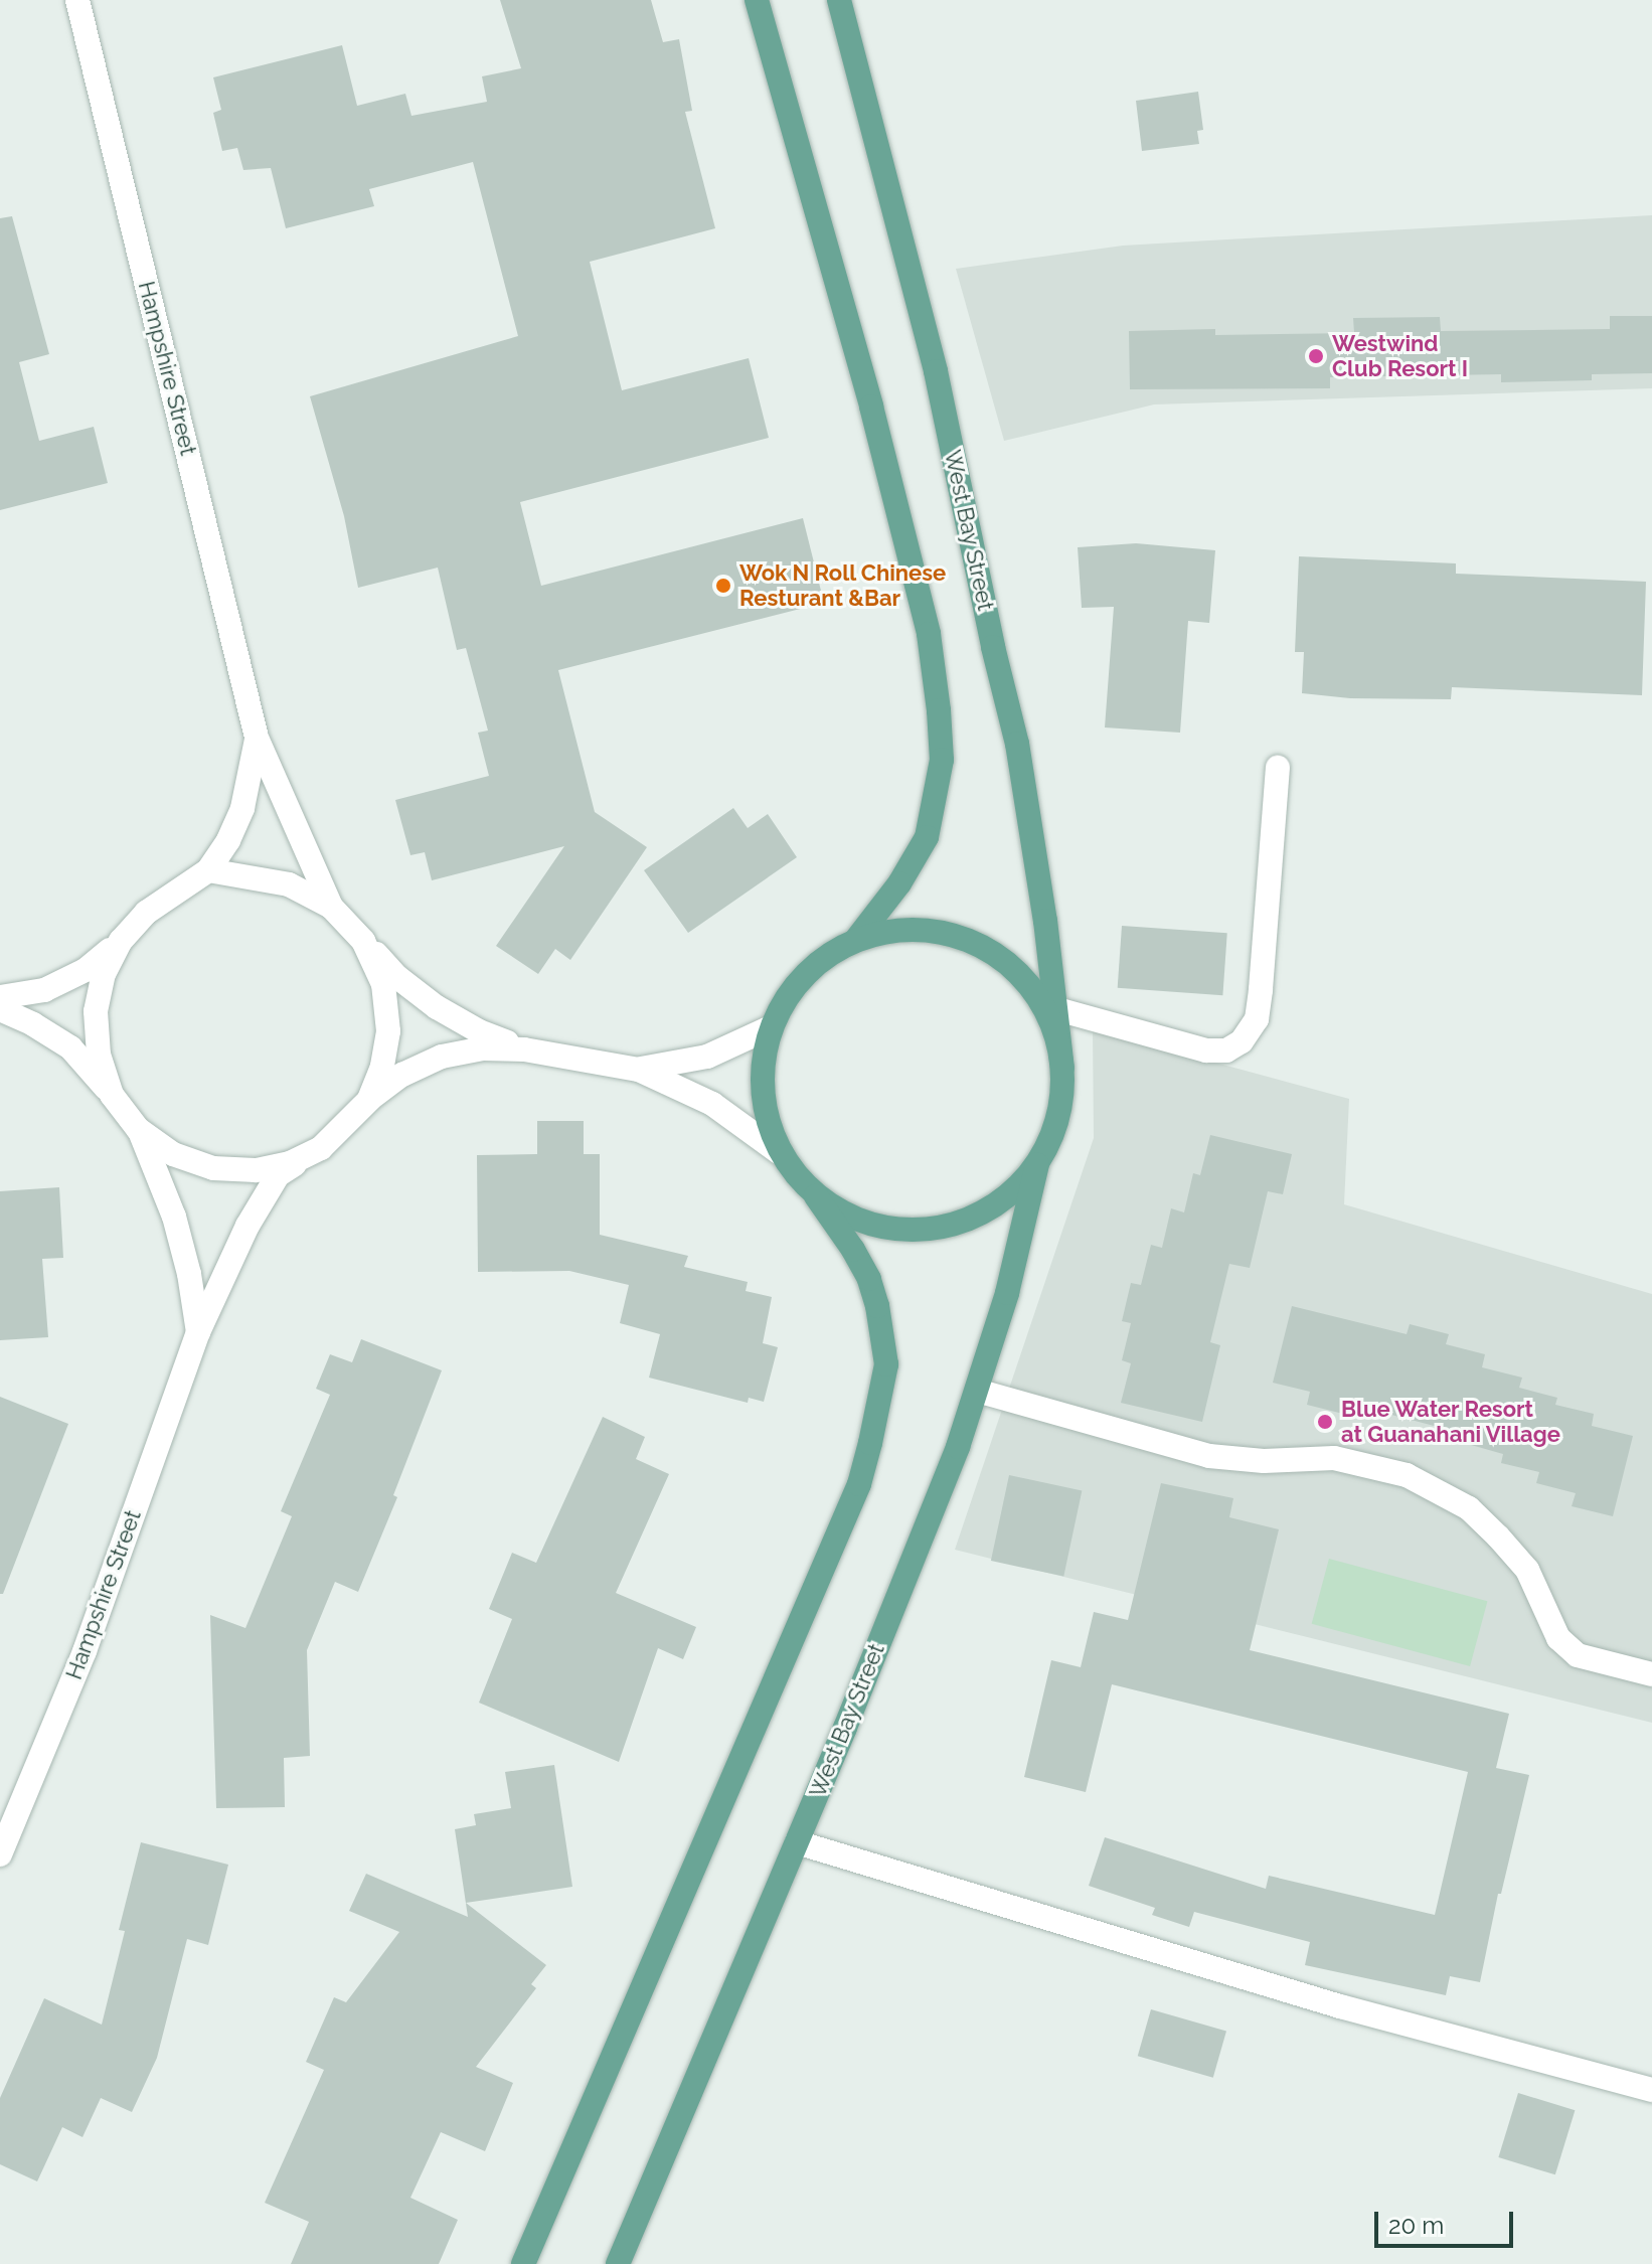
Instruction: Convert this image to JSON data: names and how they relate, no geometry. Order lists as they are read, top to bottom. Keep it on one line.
{"streets":{"main road":["West Bay Street"],"street":["Hampshire Street"]},"places":["Westwind Club Resort I","Wok N Roll Chinese Resturant &Bar","Blue Water Resort at Guanahani Village"],"scale_bar":"20 m"}
